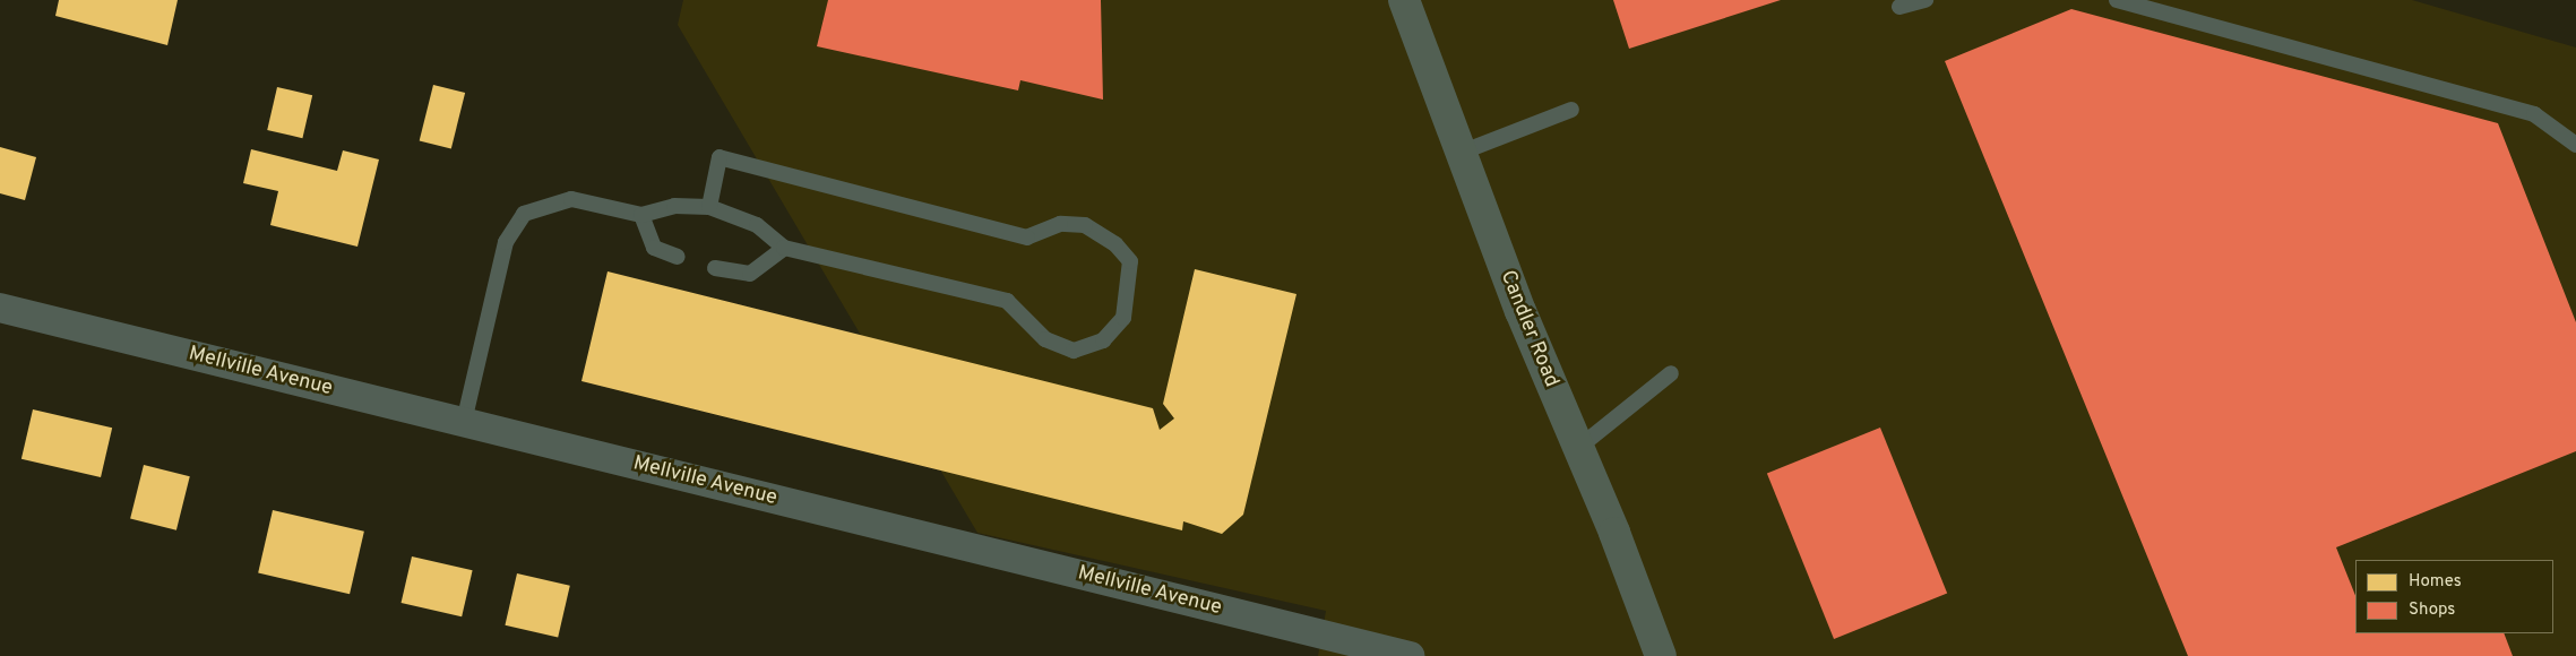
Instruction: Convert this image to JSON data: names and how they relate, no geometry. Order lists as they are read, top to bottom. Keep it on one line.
{"streets":{"main road":["Candler Road"],"street":["Mellville Avenue"]},"legend":["Homes","Shops"]}
